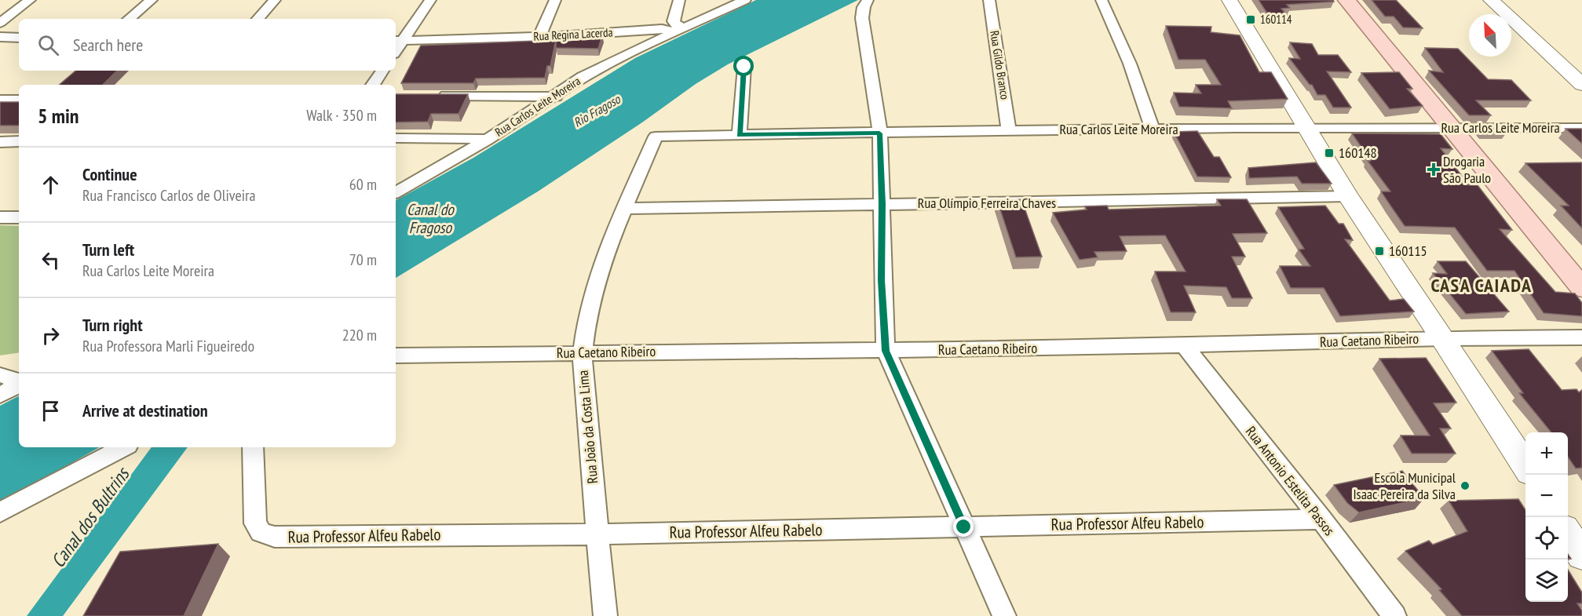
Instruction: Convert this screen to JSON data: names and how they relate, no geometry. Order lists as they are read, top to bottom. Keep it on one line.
{"streets":{"street":["Rua Regina Lacerda","Rua Gildo Branco","Rua Carlos Leite Moreira","Rua Olímpio Ferreira Chaves","Rua Caetano Ribeiro","Rua João da Costa Lima","Rua Antonio Estelita Passos","Rua Professor Alfeu Rabelo"]},"crossings":[["Rua Regina Lacerda","Rua Carlos Leite Moreira"],["Rua Gildo Branco","Rua Carlos Leite Moreira"],["Rua Carlos Leite Moreira","Rua João da Costa Lima"],["Rua Olímpio Ferreira Chaves","Rua João da Costa Lima"],["Rua Caetano Ribeiro","Rua João da Costa Lima"],["Rua Caetano Ribeiro","Rua Antonio Estelita Passos"],["Rua João da Costa Lima","Rua Professor Alfeu Rabelo"],["Rua Antonio Estelita Passos","Rua Professor Alfeu Rabelo"]],"districts":["CASA CAIADA"],"water":["Rio Fragoso","Canal do Fragoso","Canal dos Bultrins"],"places":{"transit":["160114","160148","160115"],"health":["Drogaria São Paulo"],"other":["Escola Municipal Isaac Pereira da Silva"]},"north":"top left","page":{"search":"Search here","heading":["5 min","Walk · 350 m"],"list":[["Continue","Rua Francisco Carlos de Oliveira","60 m"],["Turn left","Rua Carlos Leite Moreira","70 m"],["Turn right","Rua Professora Marli Figueiredo","220 m"],"Arrive at destination"],"map_buttons":["+","−"]}}
